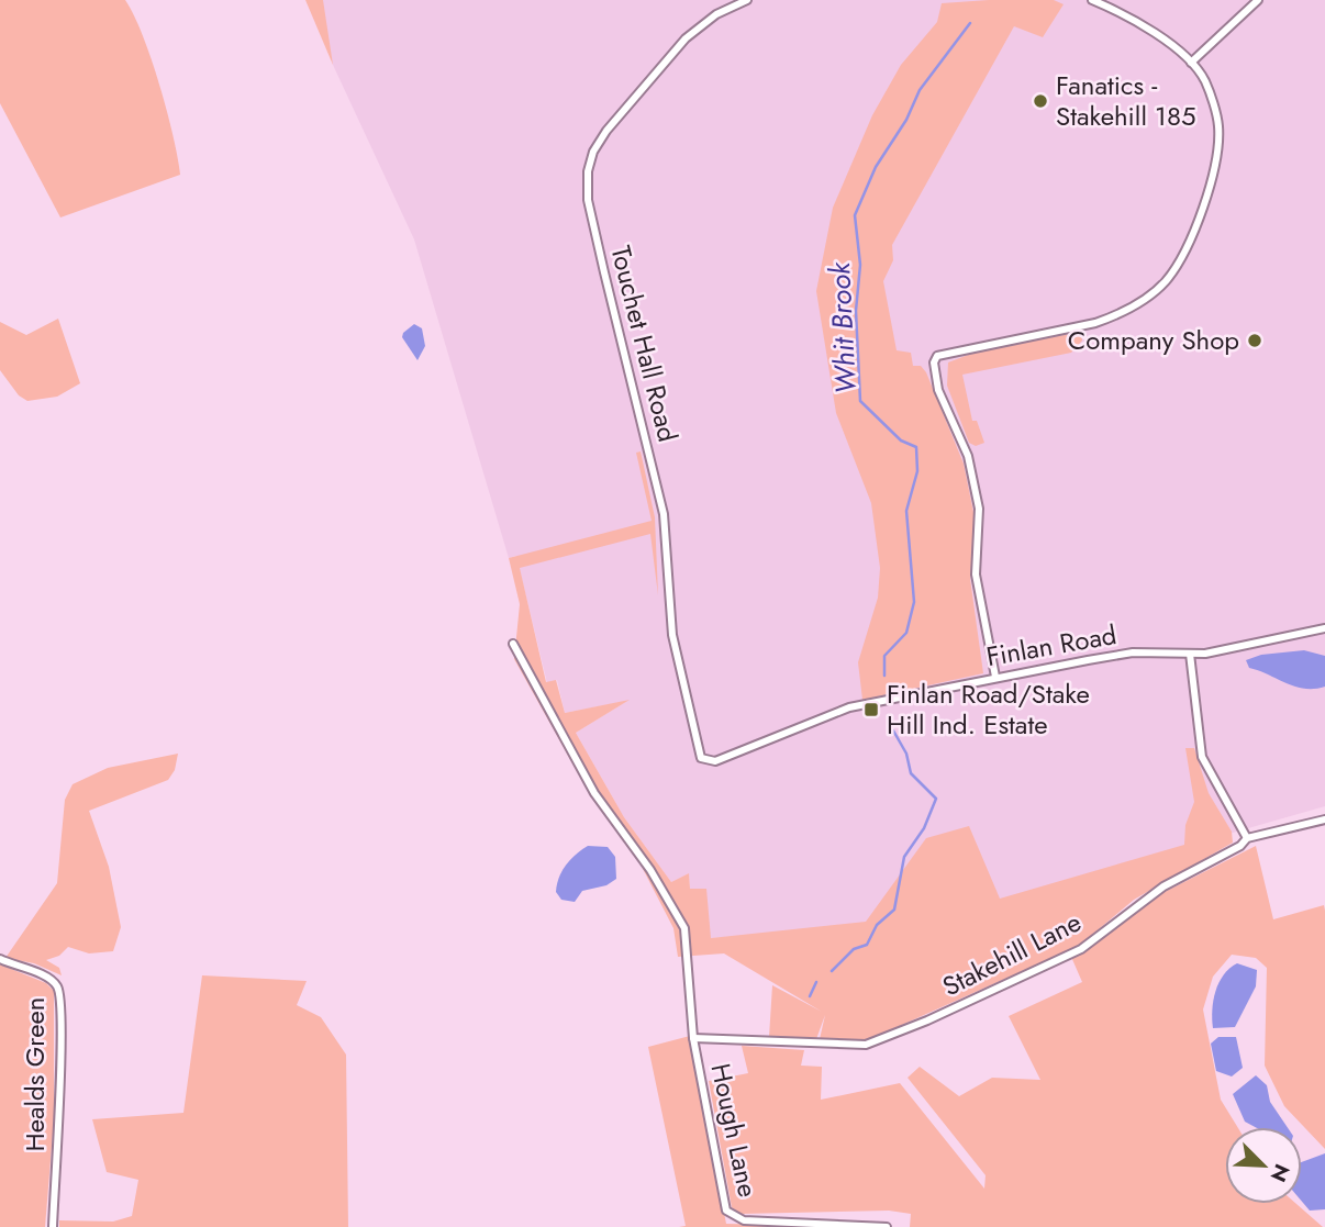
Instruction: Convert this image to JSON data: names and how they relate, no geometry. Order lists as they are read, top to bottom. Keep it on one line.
{"streets":{"street":["Touchet Hall Road","Finlan Road","Stakehill Lane","Healds Green","Hough Lane"]},"crossings":[["Touchet Hall Road","Finlan Road"],["Stakehill Lane","Hough Lane"]],"water":["Whit Brook"],"places":{"other":["Fanatics - Stakehill 185","Company Shop"],"transit":["Finlan Road/Stake Hill Ind. Estate"]},"north":"bottom right"}
